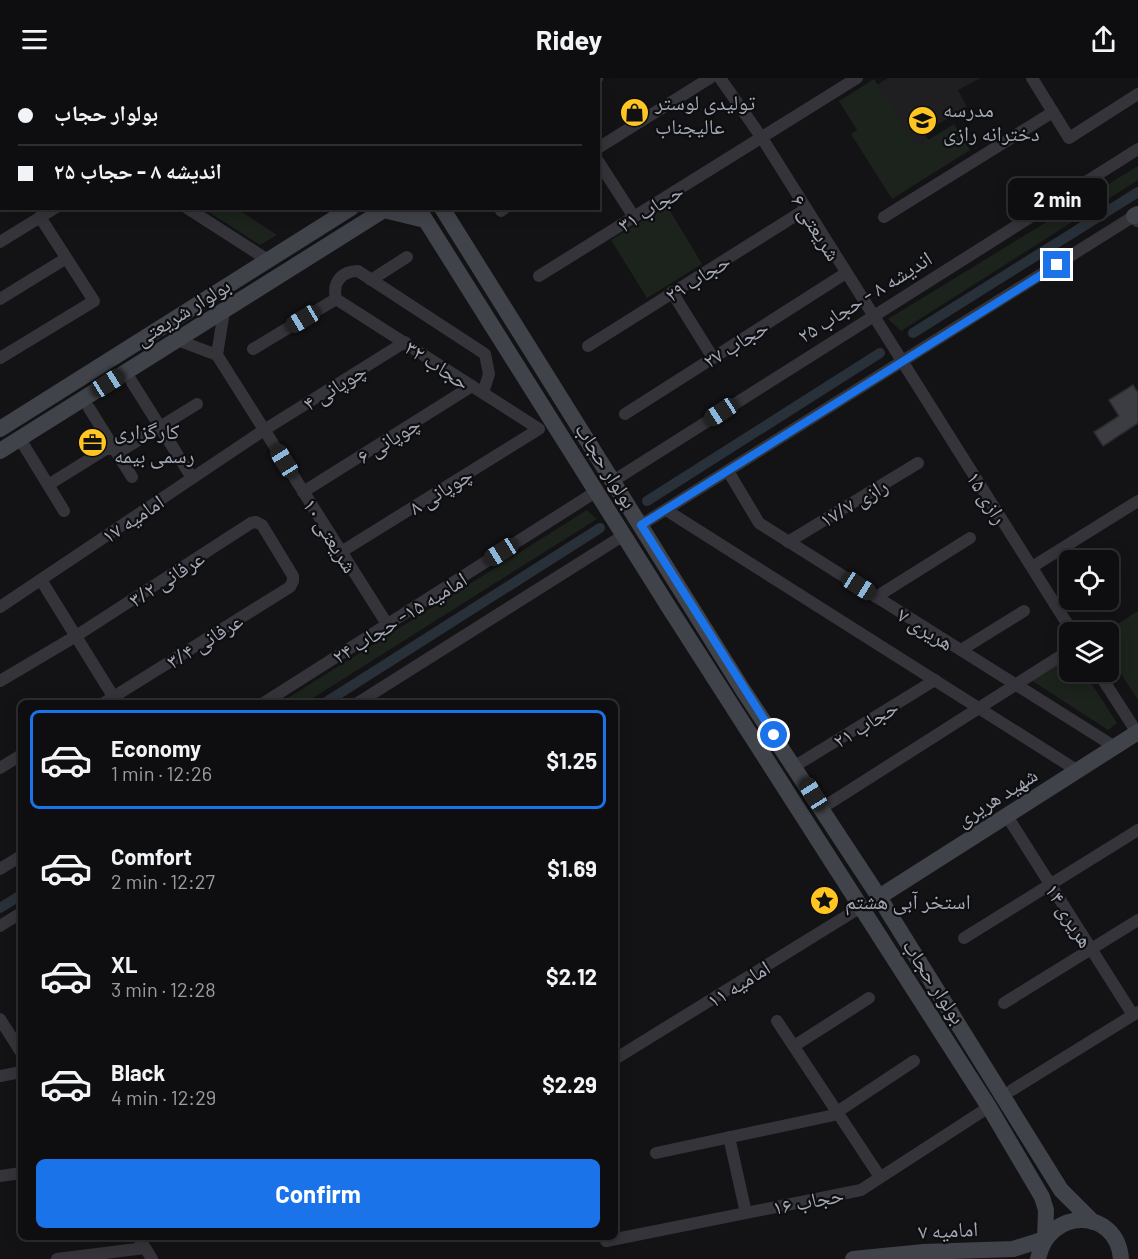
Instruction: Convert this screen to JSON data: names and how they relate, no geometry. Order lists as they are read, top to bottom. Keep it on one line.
{"streets":{"main road":["بولوار شریعتی","بولوار حجاب","شهید هریری","امامیه ۷"],"street":["حجاب ۳۱","شریعتی ۶","حجاب ۲۹","اندیشه ۸ - حجاب ۲۵","حجاب ۲۷","حجاب ۳۲","چوپانی ۴","چوپانی ۶","چوپانی ۸","رازی ۱۵","رازی ۱۷/۷","امامیه ۱۷","شریعتی ۱۰","عرفانی ۳/۲","امامیه ۱۵- حجاب ۲۴","هریری ۷","عرفانی ۳/۴","حجاب ۲۱","هریری ۱۴","امامیه ۱۱","حجاب ۱۶"]},"crossings":[["حجاب ۳۱","شریعتی ۶"],["شریعتی ۶","حجاب ۲۹"],["شریعتی ۶","اندیشه ۸ - حجاب ۲۵"],["شریعتی ۶","حجاب ۲۷"],["شریعتی ۶","رازی ۱۵"],["اندیشه ۸ - حجاب ۲۵","بولوار حجاب"],["حجاب ۳۲","چوپانی ۴"],["حجاب ۳۲","چوپانی ۶"],["حجاب ۳۲","چوپانی ۸"],["چوپانی ۴","امامیه ۱۷"],["چوپانی ۴","شریعتی ۱۰"],["چوپانی ۶","شریعتی ۱۰"],["بولوار حجاب","امامیه ۱۵- حجاب ۲۴"],["بولوار حجاب","حجاب ۲۱"],["بولوار حجاب","شهید هریری"],["بولوار حجاب","امامیه ۱۱"],["بولوار حجاب","حجاب ۱۶"],["بولوار حجاب","امامیه ۷"],["چوپانی ۸","شریعتی ۱۰"],["رازی ۱۷/۷","هریری ۷"],["امامیه ۱۷","شریعتی ۱۰"],["شریعتی ۱۰","امامیه ۱۵- حجاب ۲۴"],["عرفانی ۳/۲","عرفانی ۳/۴"],["هریری ۷","شهید هریری"],["شهید هریری","هریری ۱۴"]],"places":{"shop":["تولیدی لوستر عالیجناب"],"school or university":["مدرسه دخترانه رازی"],"office":["کارگزاری رسمی بیمه"],"place":["استخر آبی هشتم"]},"page":{"header":"Ridey","banner":["بولوار حجاب","اندیشه ۸ - حجاب ۲۵"],"bubble":"2 min","list":[{"name":"Economy","note":"1 min · 12:26","value":"$1.25"},{"name":"Comfort","note":"2 min · 12:27","value":"$1.69"},{"name":"XL","note":"3 min · 12:28","value":"$2.12"},{"name":"Black","note":"4 min · 12:29","value":"$2.29"}],"buttons":"Confirm"}}
